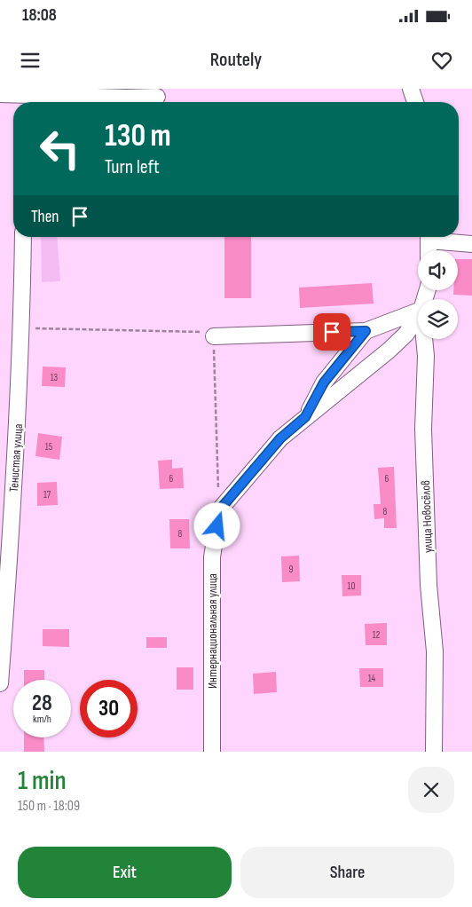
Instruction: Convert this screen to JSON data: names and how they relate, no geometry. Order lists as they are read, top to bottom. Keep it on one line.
{"streets":{"street":["Тенистая улица","улица Новосёлов","Интернациональная улица"]},"house_numbers":["13","15","6","6","17","8","8","9","10","12","14"],"page":{"status":"18:08","header":"Routely","turn":["130 m","Turn left"],"then":"Then","speed":"28 km/h","limit":"30","heading":["1 min","150 m · 18:09"],"buttons":["Exit","Share"]}}
